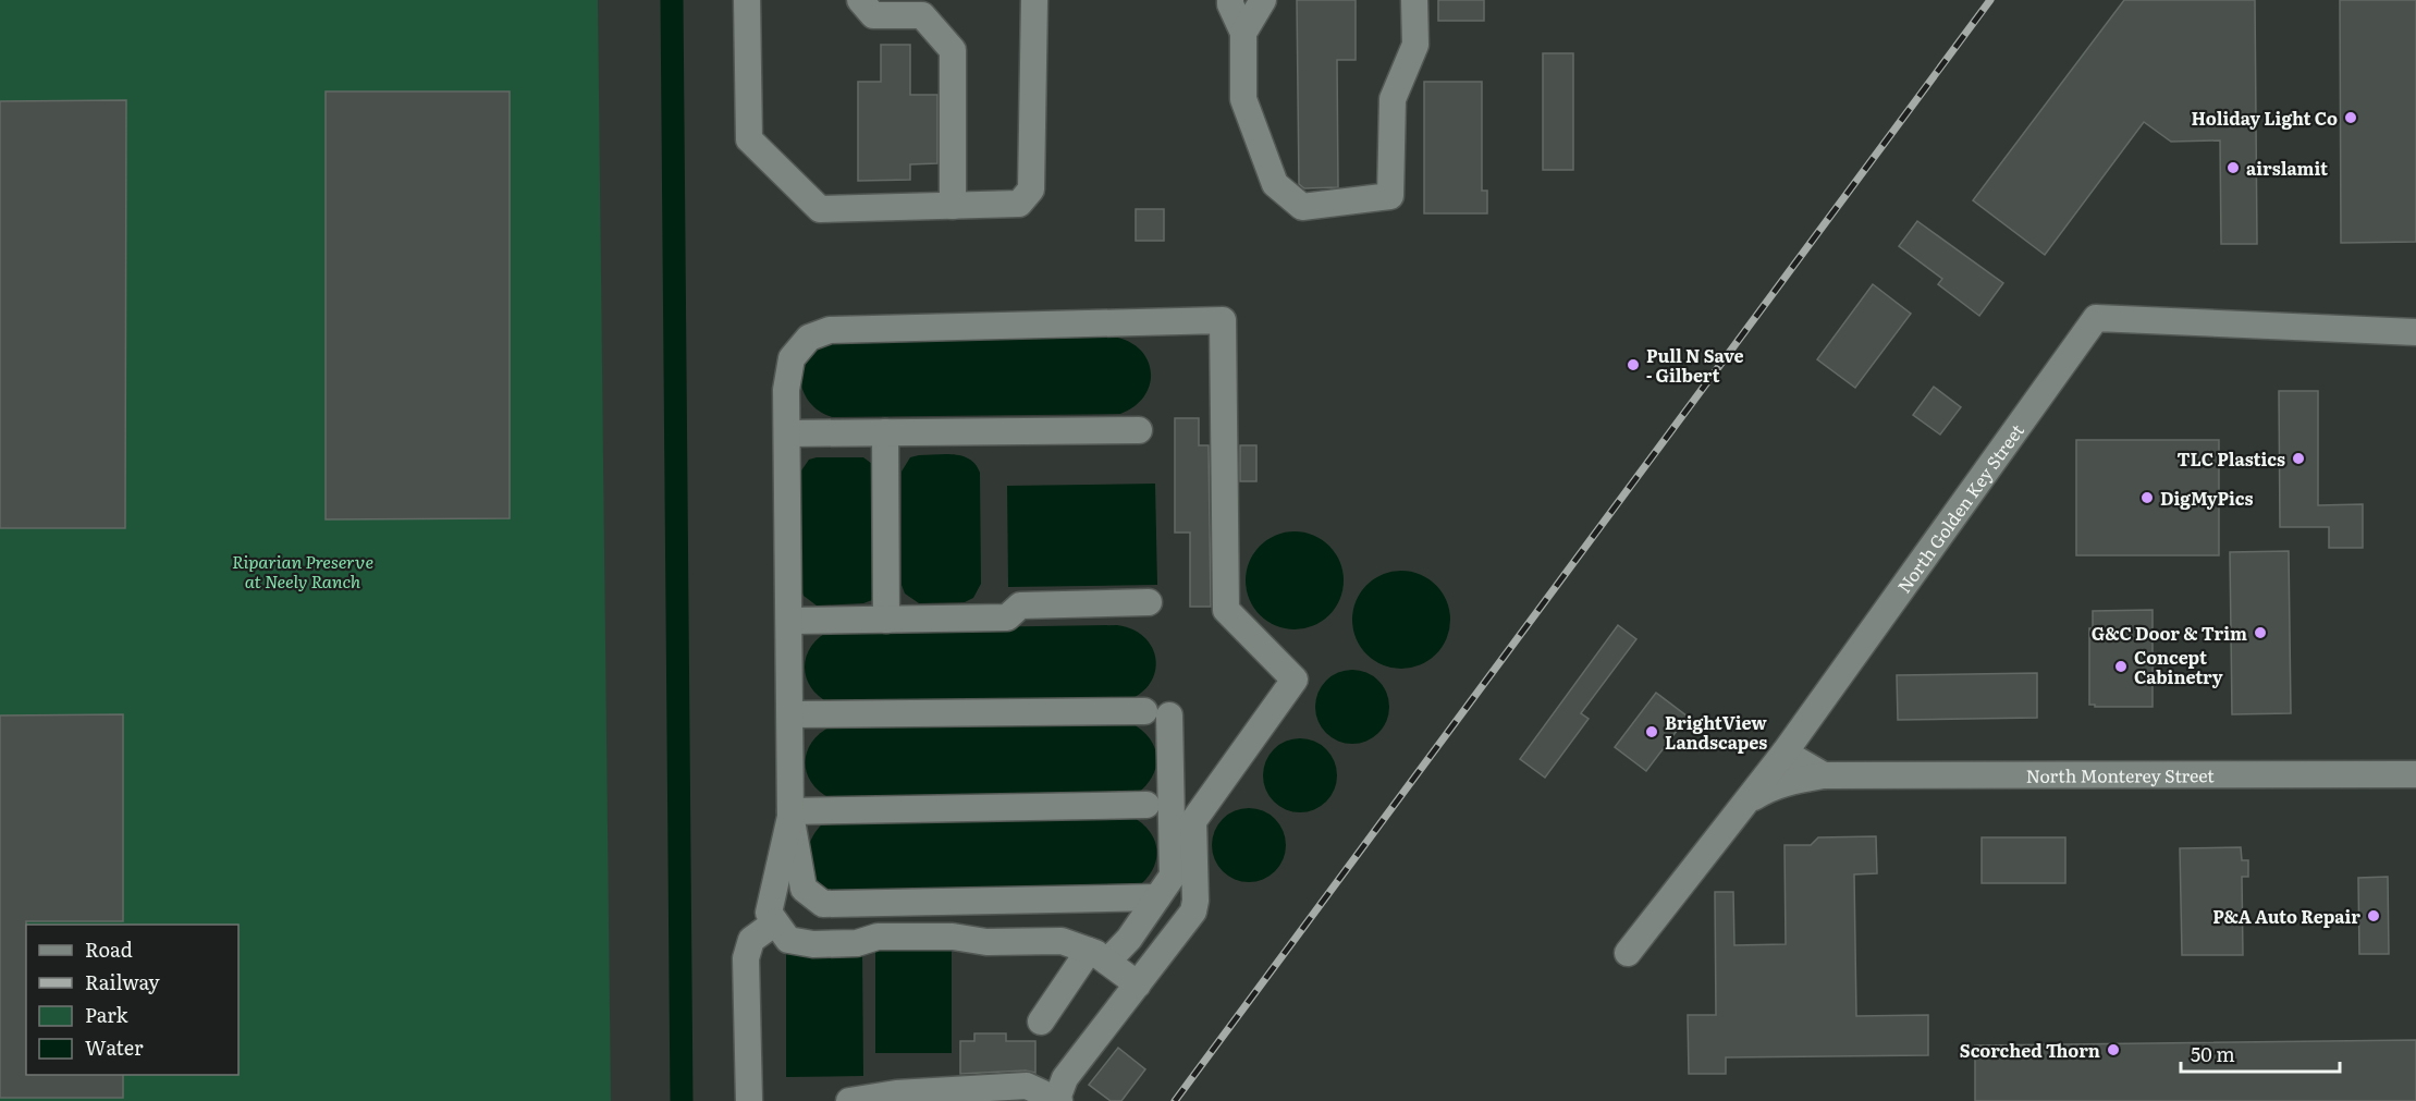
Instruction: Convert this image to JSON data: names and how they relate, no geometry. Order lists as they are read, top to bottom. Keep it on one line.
{"streets":{"street":["North Golden Key Street","North Monterey Street"]},"crossings":[["North Golden Key Street","North Monterey Street"]],"parks":["Riparian Preserve at Neely Ranch"],"places":["Holiday Light Co","airslamit","Pull N Save - Gilbert","TLC Plastics","DigMyPics","G&C Door & Trim","Concept Cabinetry","BrightView Landscapes","P&A Auto Repair","Scorched Thorn"],"legend":["Road","Railway","Park","Water"],"scale_bar":"50 m"}
